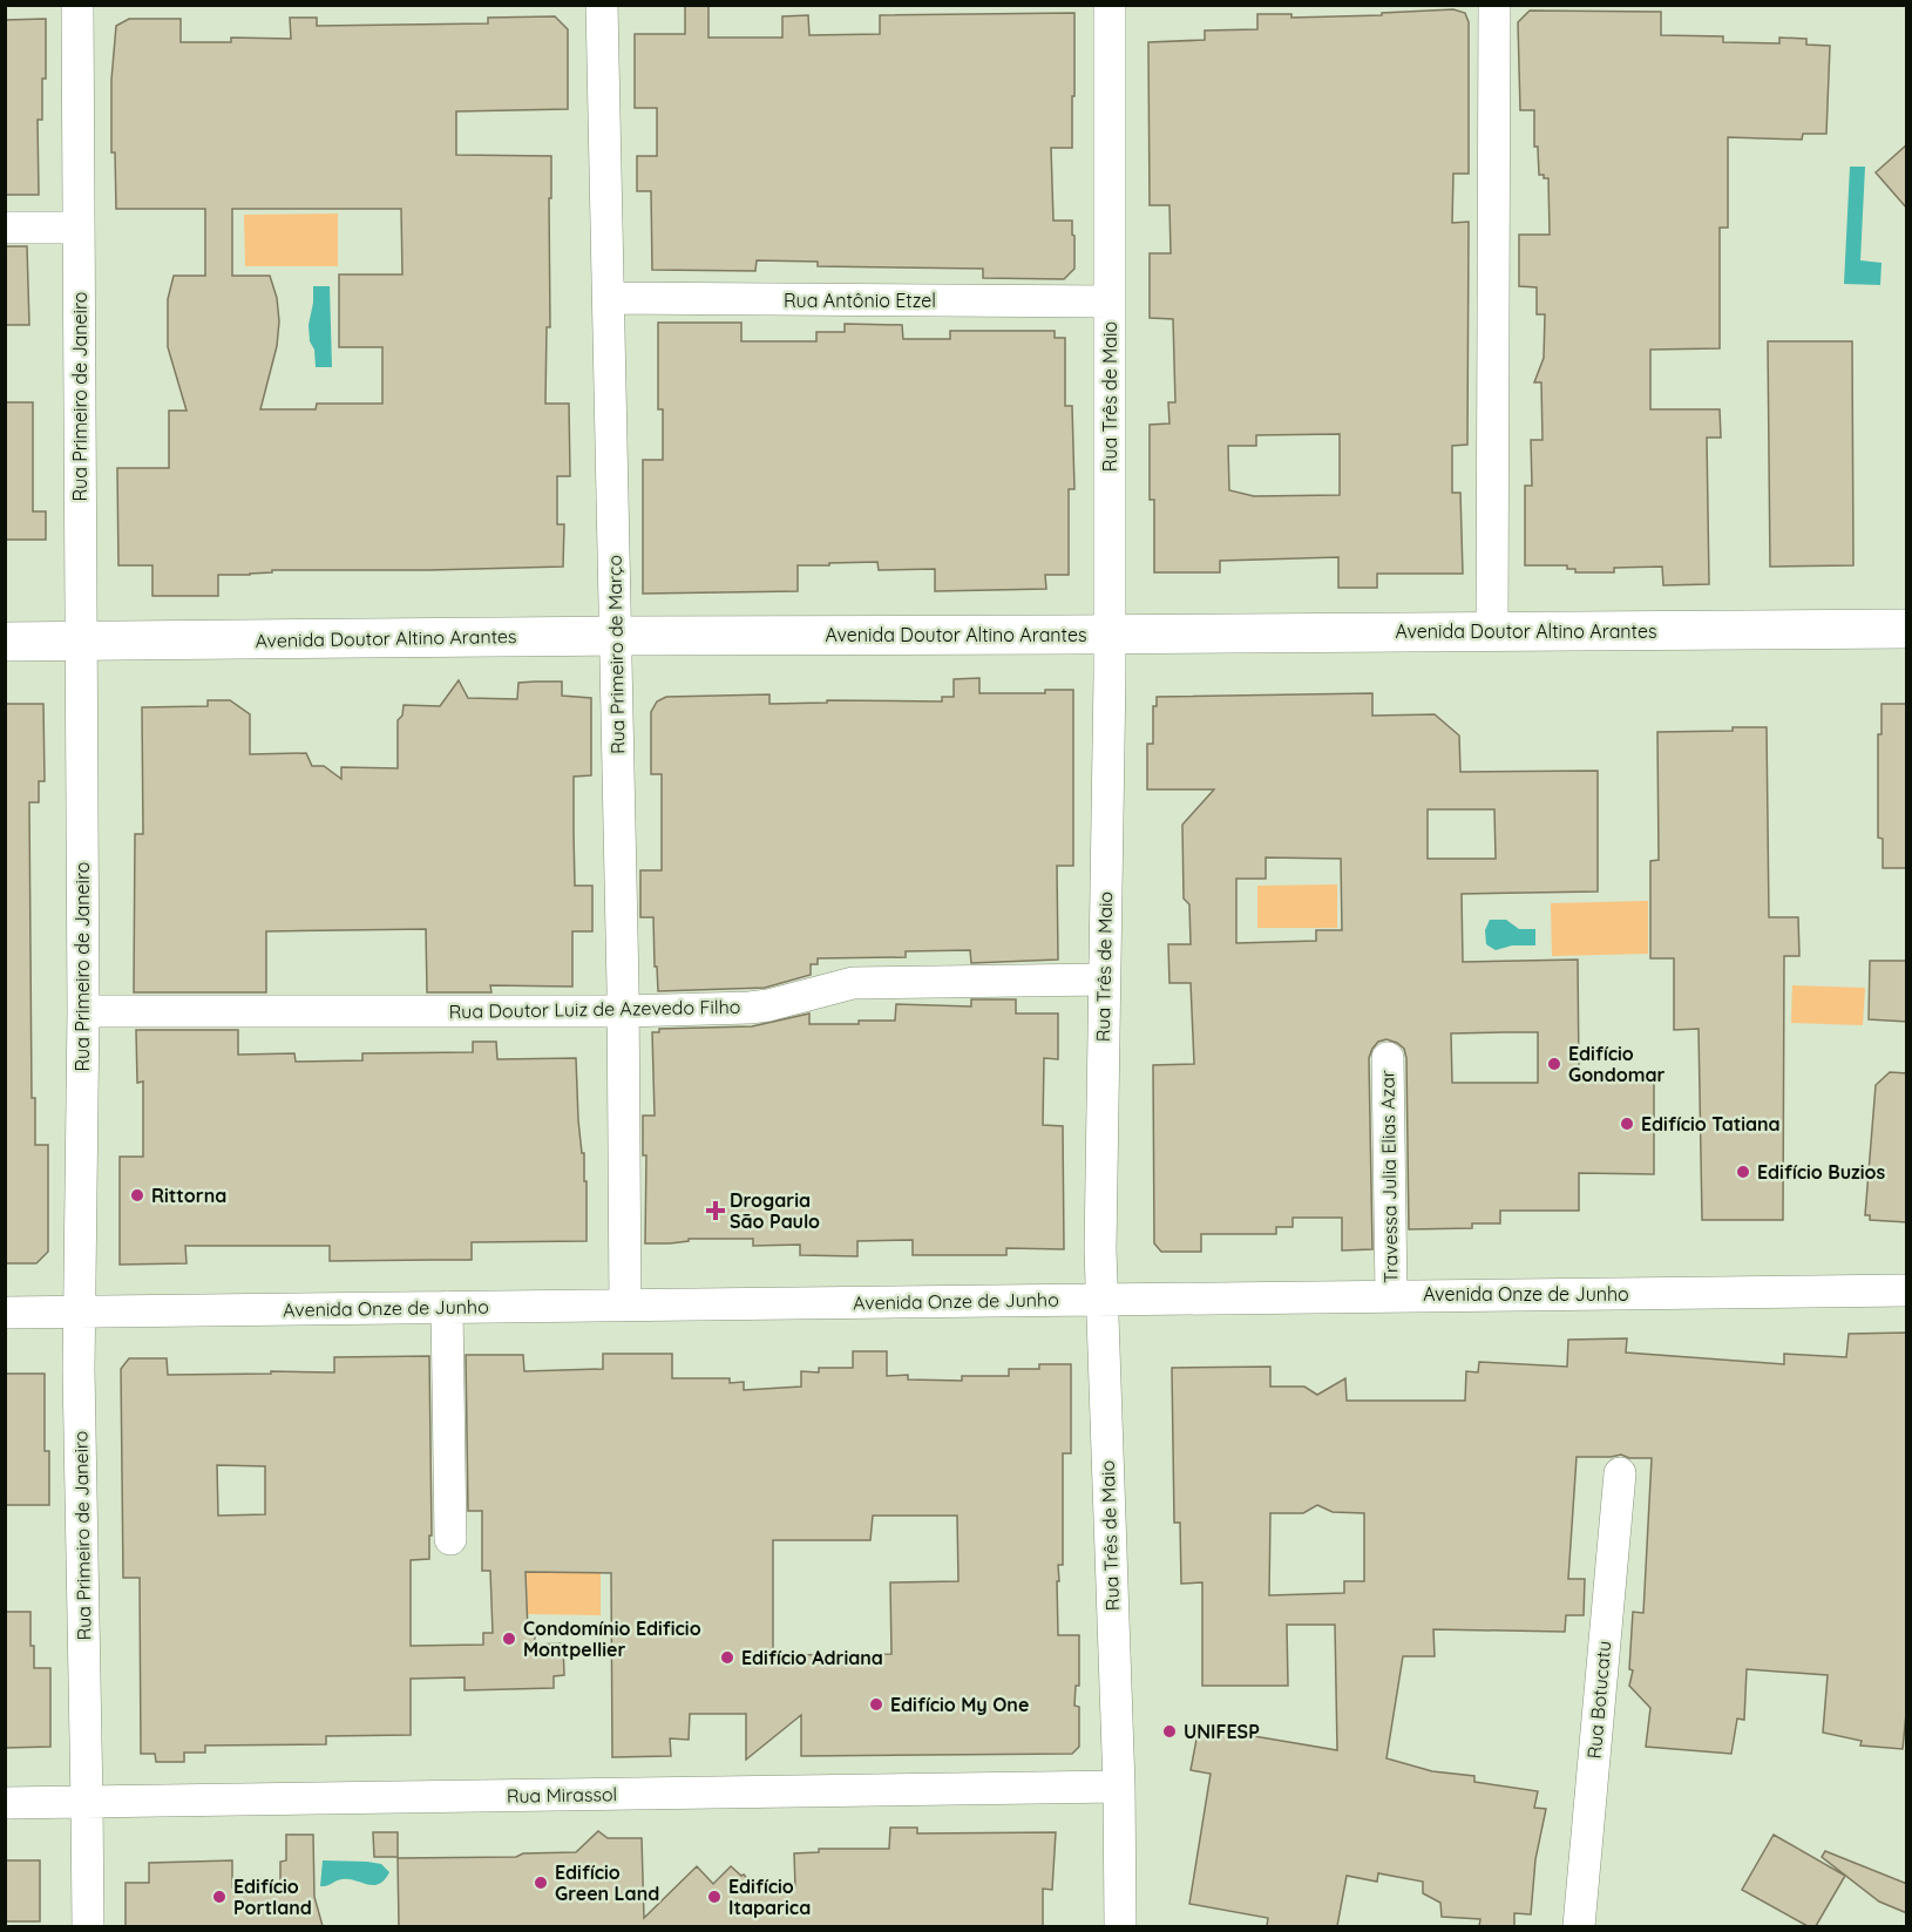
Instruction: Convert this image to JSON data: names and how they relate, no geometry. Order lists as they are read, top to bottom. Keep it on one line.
{"streets":{"street":["Rua Antônio Etzel","Rua Primeiro de Janeiro","Rua Três de Maio","Avenida Doutor Altino Arantes","Rua Primeiro de Março","Rua Doutor Luiz de Azevedo Filho","Travessa Julia Elias Azar","Avenida Onze de Junho","Rua Botucatu","Rua Mirassol"]},"crossings":[["Rua Antônio Etzel","Rua Três de Maio"],["Rua Antônio Etzel","Rua Primeiro de Março"],["Rua Primeiro de Janeiro","Avenida Doutor Altino Arantes"],["Rua Primeiro de Janeiro","Rua Doutor Luiz de Azevedo Filho"],["Rua Primeiro de Janeiro","Avenida Onze de Junho"],["Rua Primeiro de Janeiro","Rua Mirassol"],["Rua Três de Maio","Avenida Doutor Altino Arantes"],["Rua Três de Maio","Rua Doutor Luiz de Azevedo Filho"],["Rua Três de Maio","Avenida Onze de Junho"],["Rua Três de Maio","Rua Mirassol"],["Avenida Doutor Altino Arantes","Rua Primeiro de Março"],["Rua Primeiro de Março","Rua Doutor Luiz de Azevedo Filho"],["Rua Primeiro de Março","Avenida Onze de Junho"],["Travessa Julia Elias Azar","Avenida Onze de Junho"]],"places":{"other":["Edifício Gondomar","Edifício Tatiana","Edifício Buzios","Rittorna","Condomínio Edificio Montpellier","Edifício Adriana","Edifício My One","UNIFESP","Edifício Green Land","Edifício Portland","Edifício Itaparica"],"health":["Drogaria São Paulo"]}}
